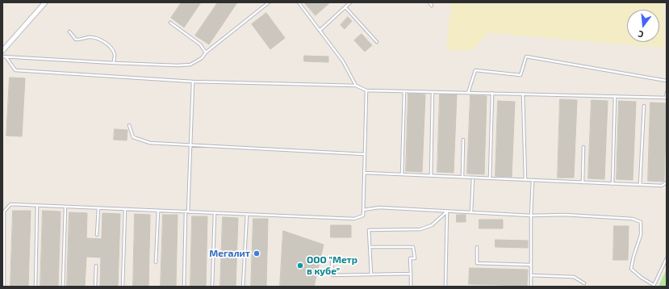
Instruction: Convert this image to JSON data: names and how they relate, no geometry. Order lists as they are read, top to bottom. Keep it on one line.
{"places":["Мегалит","ООО \"Метр в кубе\""],"north":"bottom"}
